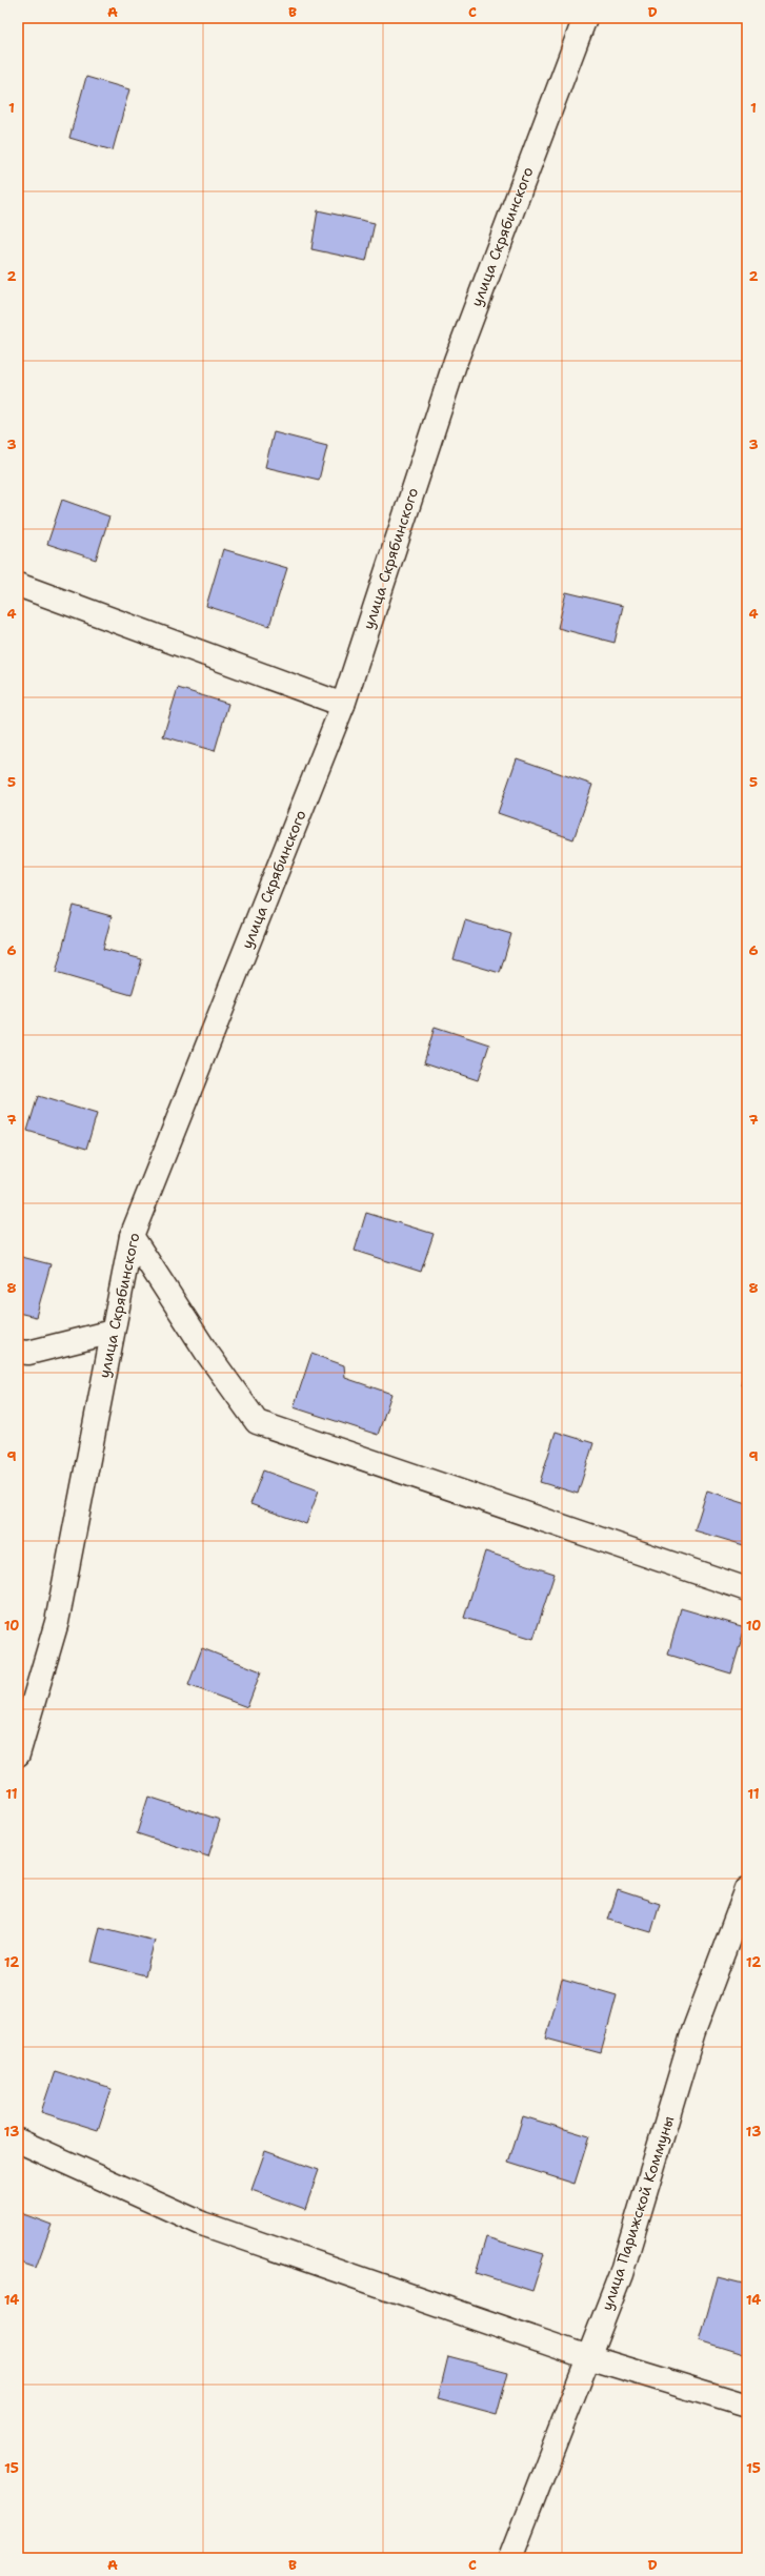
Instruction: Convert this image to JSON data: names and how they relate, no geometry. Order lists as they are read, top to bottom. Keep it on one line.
{"streets":{"street":["улица Скрябинского","улица Парижской Коммуны"]},"grid":{"columns":["A","B","C","D"],"rows":["1","2","3","4","5","6","7","8","9","10","11","12","13","14","15"]}}
